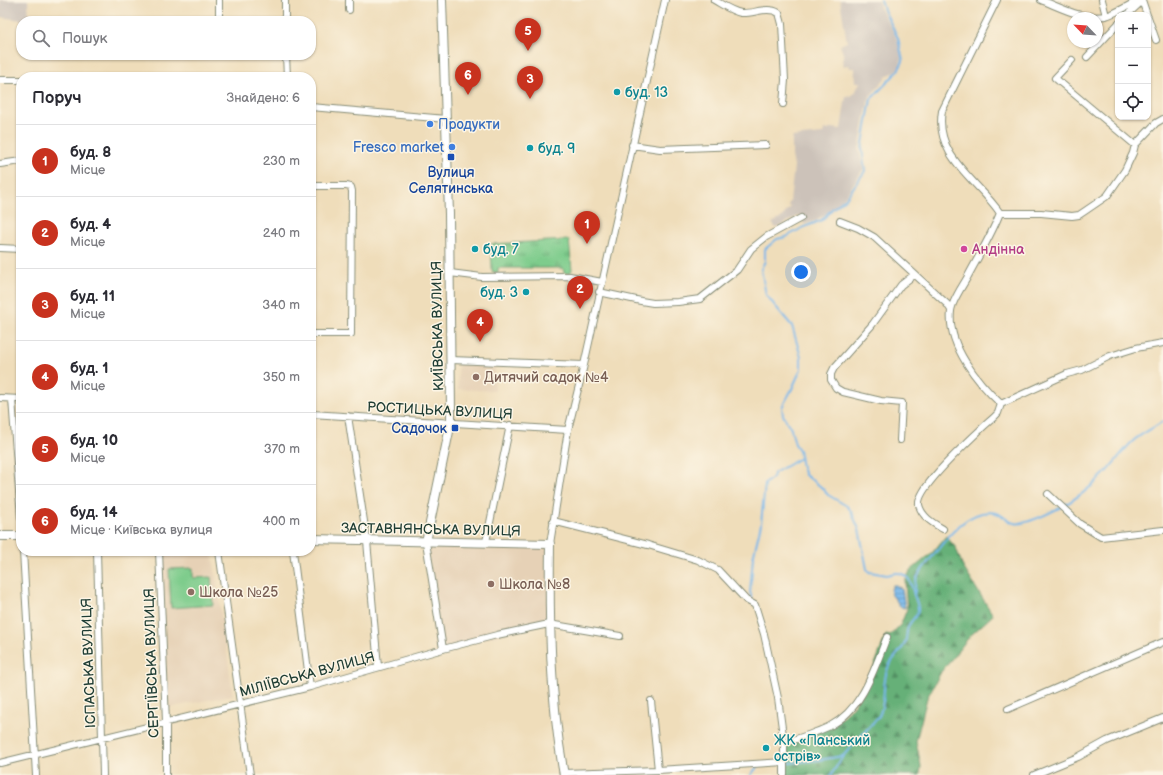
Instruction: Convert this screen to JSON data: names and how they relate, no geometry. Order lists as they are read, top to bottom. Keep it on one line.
{"streets":{"street":["КИЇВСЬКА ВУЛИЦЯ","РОСТИЦЬКА ВУЛИЦЯ","ЗАСТАВНЯНСЬКА ВУЛИЦЯ","ІСПАСЬКА ВУЛИЦЯ","СЕРГІЇВСЬКА ВУЛИЦЯ","МІЛІЇВСЬКА ВУЛИЦЯ"]},"crossings":[["КИЇВСЬКА ВУЛИЦЯ","РОСТИЦЬКА ВУЛИЦЯ"],["КИЇВСЬКА ВУЛИЦЯ","ЗАСТАВНЯНСЬКА ВУЛИЦЯ"],["КИЇВСЬКА ВУЛИЦЯ","МІЛІЇВСЬКА ВУЛИЦЯ"],["ІСПАСЬКА ВУЛИЦЯ","МІЛІЇВСЬКА ВУЛИЦЯ"],["СЕРГІЇВСЬКА ВУЛИЦЯ","МІЛІЇВСЬКА ВУЛИЦЯ"]],"places":{"other":["буд. 13","Продукти","Fresco market","буд. 9","буд. 7","Андінна","буд. 3","Дитячий садок №4","Школа №8","Школа №25","ЖК «Панський острів»"],"transit":["Вулиця Селятинська","Садочок"]},"north":"top left","page":{"map_buttons":["+","−"],"search":"Пошук","pins":["5","6","3","1","2","4"],"heading":["Поруч","Знайдено: 6"],"list":[{"mark":"1","name":"буд. 8","note":"Місце","value":"230 m"},{"mark":"2","name":"буд. 4","note":"Місце","value":"240 m"},{"mark":"3","name":"буд. 11","note":"Місце","value":"340 m"},{"mark":"4","name":"буд. 1","note":"Місце","value":"350 m"},{"mark":"5","name":"буд. 10","note":"Місце","value":"370 m"},{"mark":"6","name":"буд. 14","note":"Місце · Київська вулиця","value":"400 m"}]}}
